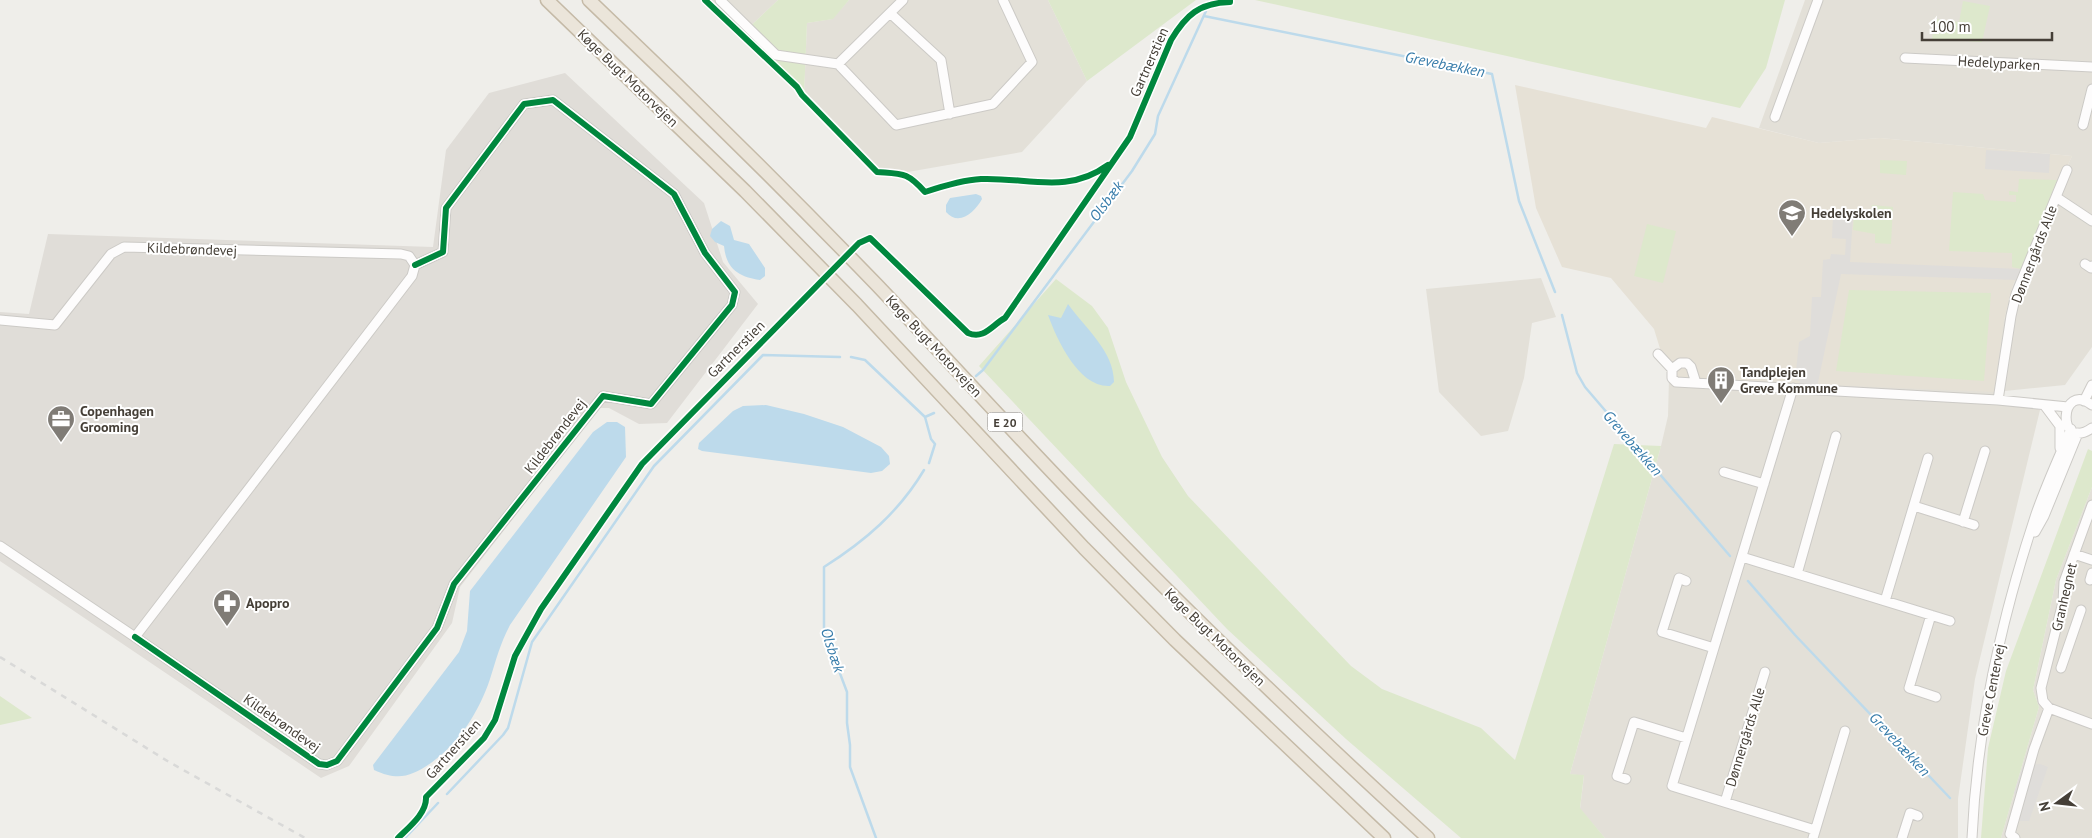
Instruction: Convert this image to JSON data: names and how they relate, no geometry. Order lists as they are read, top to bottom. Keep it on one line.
{"streets":{"highway":["Køge Bugt Motorvejen","E 20"],"street":["Hedelyparken","Kildebrøndevej","Dønnergårds Alle","Granhegnet","Greve Centervej"],"cycle path":["Gartnerstien"]},"water":["Grevebækken","Olsbæk"],"places":{"school or university":["Hedelyskolen"],"building":["Tandplejen Greve Kommune"],"office":["Copenhagen Grooming"],"pharmacy":["Apopro"]},"scale_bar":"100 m","north":"left"}
